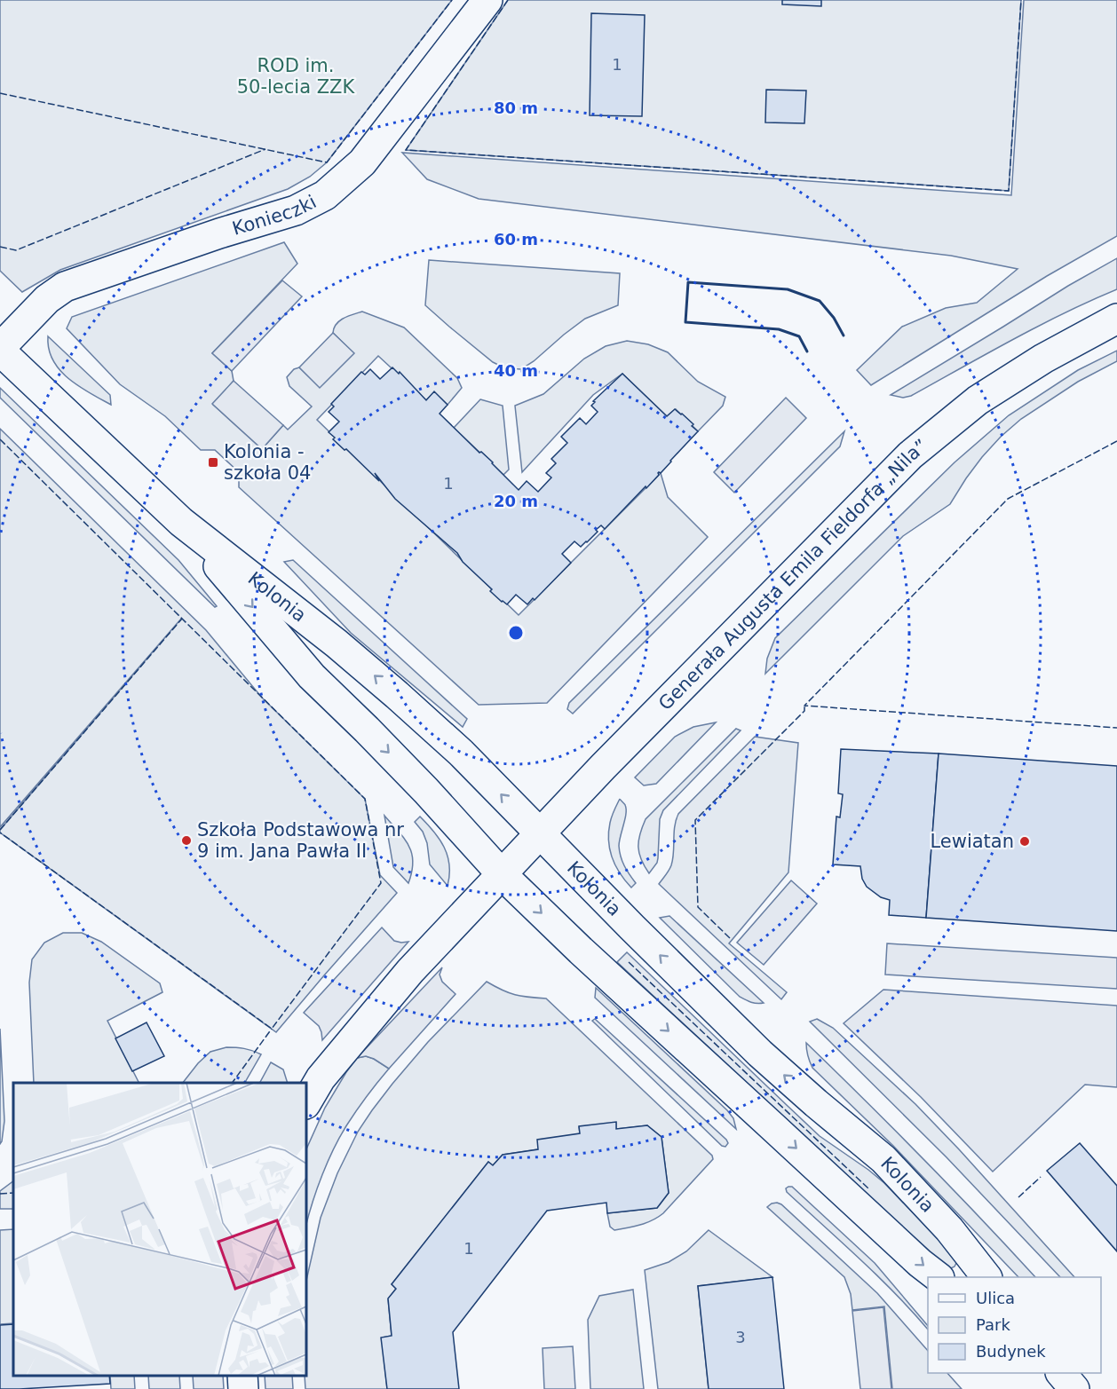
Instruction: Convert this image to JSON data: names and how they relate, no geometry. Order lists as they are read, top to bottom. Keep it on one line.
{"streets":{"street":["Konieczki","Generała Augusta Emila Fieldorfa „Nila”","Kolonia"]},"crossings":[["Konieczki","Kolonia"],["Generała Augusta Emila Fieldorfa „Nila”","Kolonia"]],"parks":["ROD im. 50-lecia ZZK"],"places":{"transit":["Kolonia - szkoła 04"],"other":["Szkoła Podstawowa nr 9 im. Jana Pawła II","Lewiatan"]},"house_numbers":["1","1","1","3"],"legend":["Ulica","Park","Budynek"],"rings":["80 m","60 m","40 m","20 m"]}
